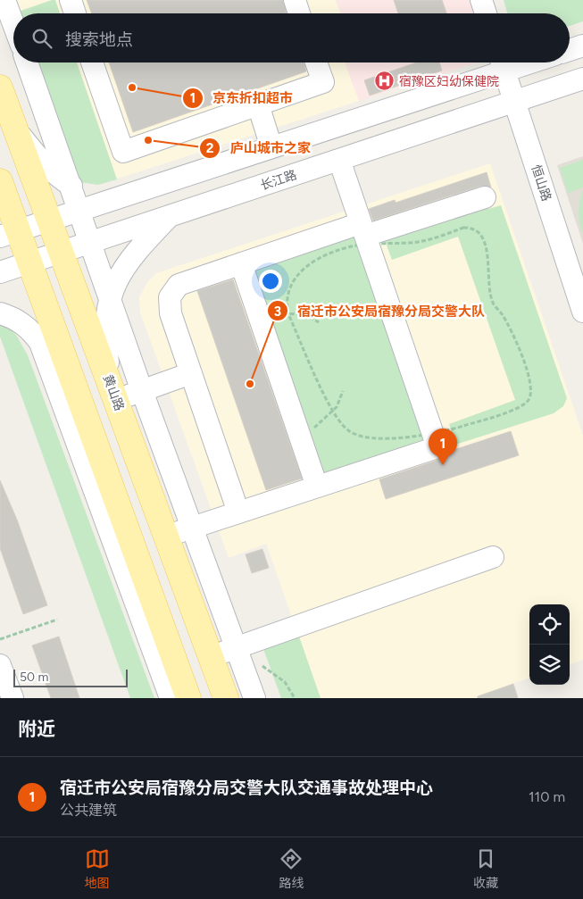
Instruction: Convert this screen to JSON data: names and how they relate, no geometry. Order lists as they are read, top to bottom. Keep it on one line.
{"streets":{"main road":["黄山路"],"street":["长江路","恒山路"]},"crossings":[["长江路","恒山路"],["长江路","黄山路"]],"places":{"hospital":["宿豫区妇幼保健院"],"other":["京东折扣超市","庐山城市之家","宿迁市公安局宿豫分局交警大队"]},"scale_bar":"50 m","page":{"search":"搜索地点","pins":"1","scale":"50 m","heading":"附近","list":[{"mark":"1","name":"宿迁市公安局宿豫分局交警大队交通事故处理中心","note":"公共建筑","value":"110 m"}],"nav":["地图","路线","收藏"]}}
